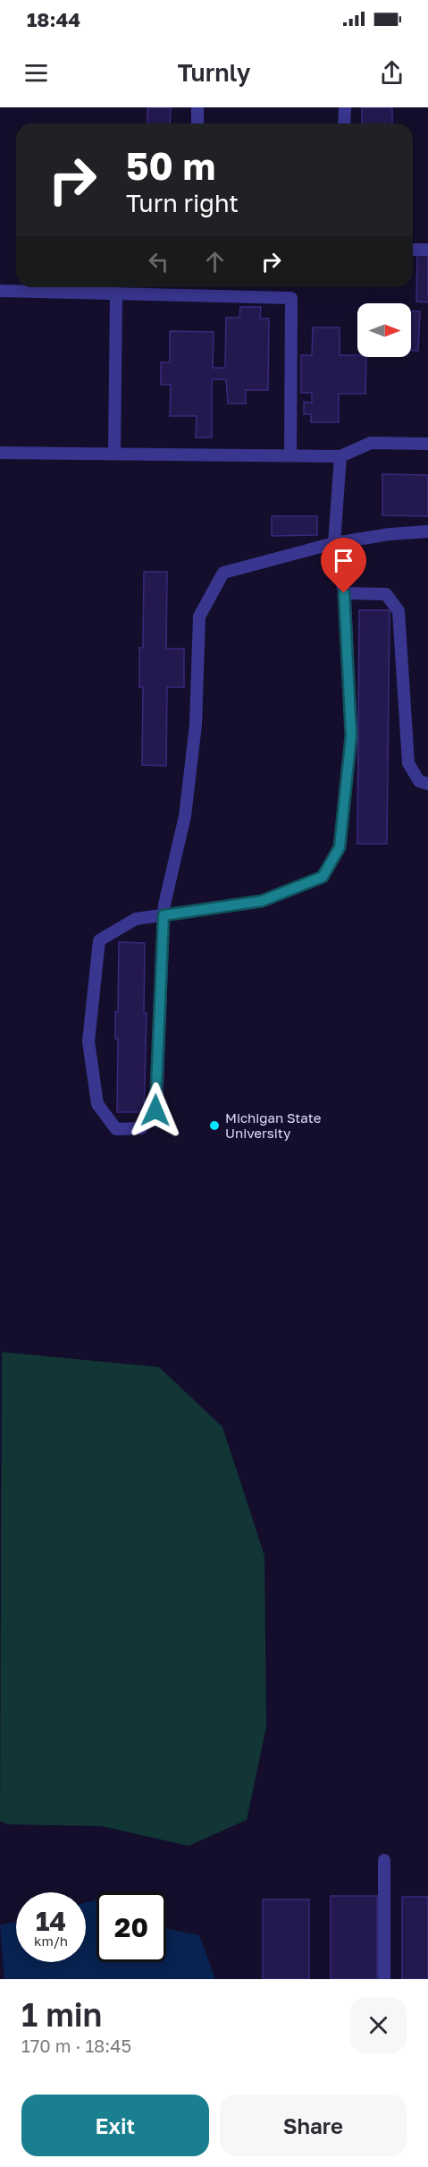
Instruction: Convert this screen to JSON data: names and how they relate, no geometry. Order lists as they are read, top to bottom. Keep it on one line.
{"places":["Michigan State University"],"north":"right","page":{"status":"18:44","header":"Turnly","turn":["50 m","Turn right"],"speed":"14 km/h","limit":"20","heading":["1 min","170 m · 18:45"],"buttons":["Exit","Share"]}}
